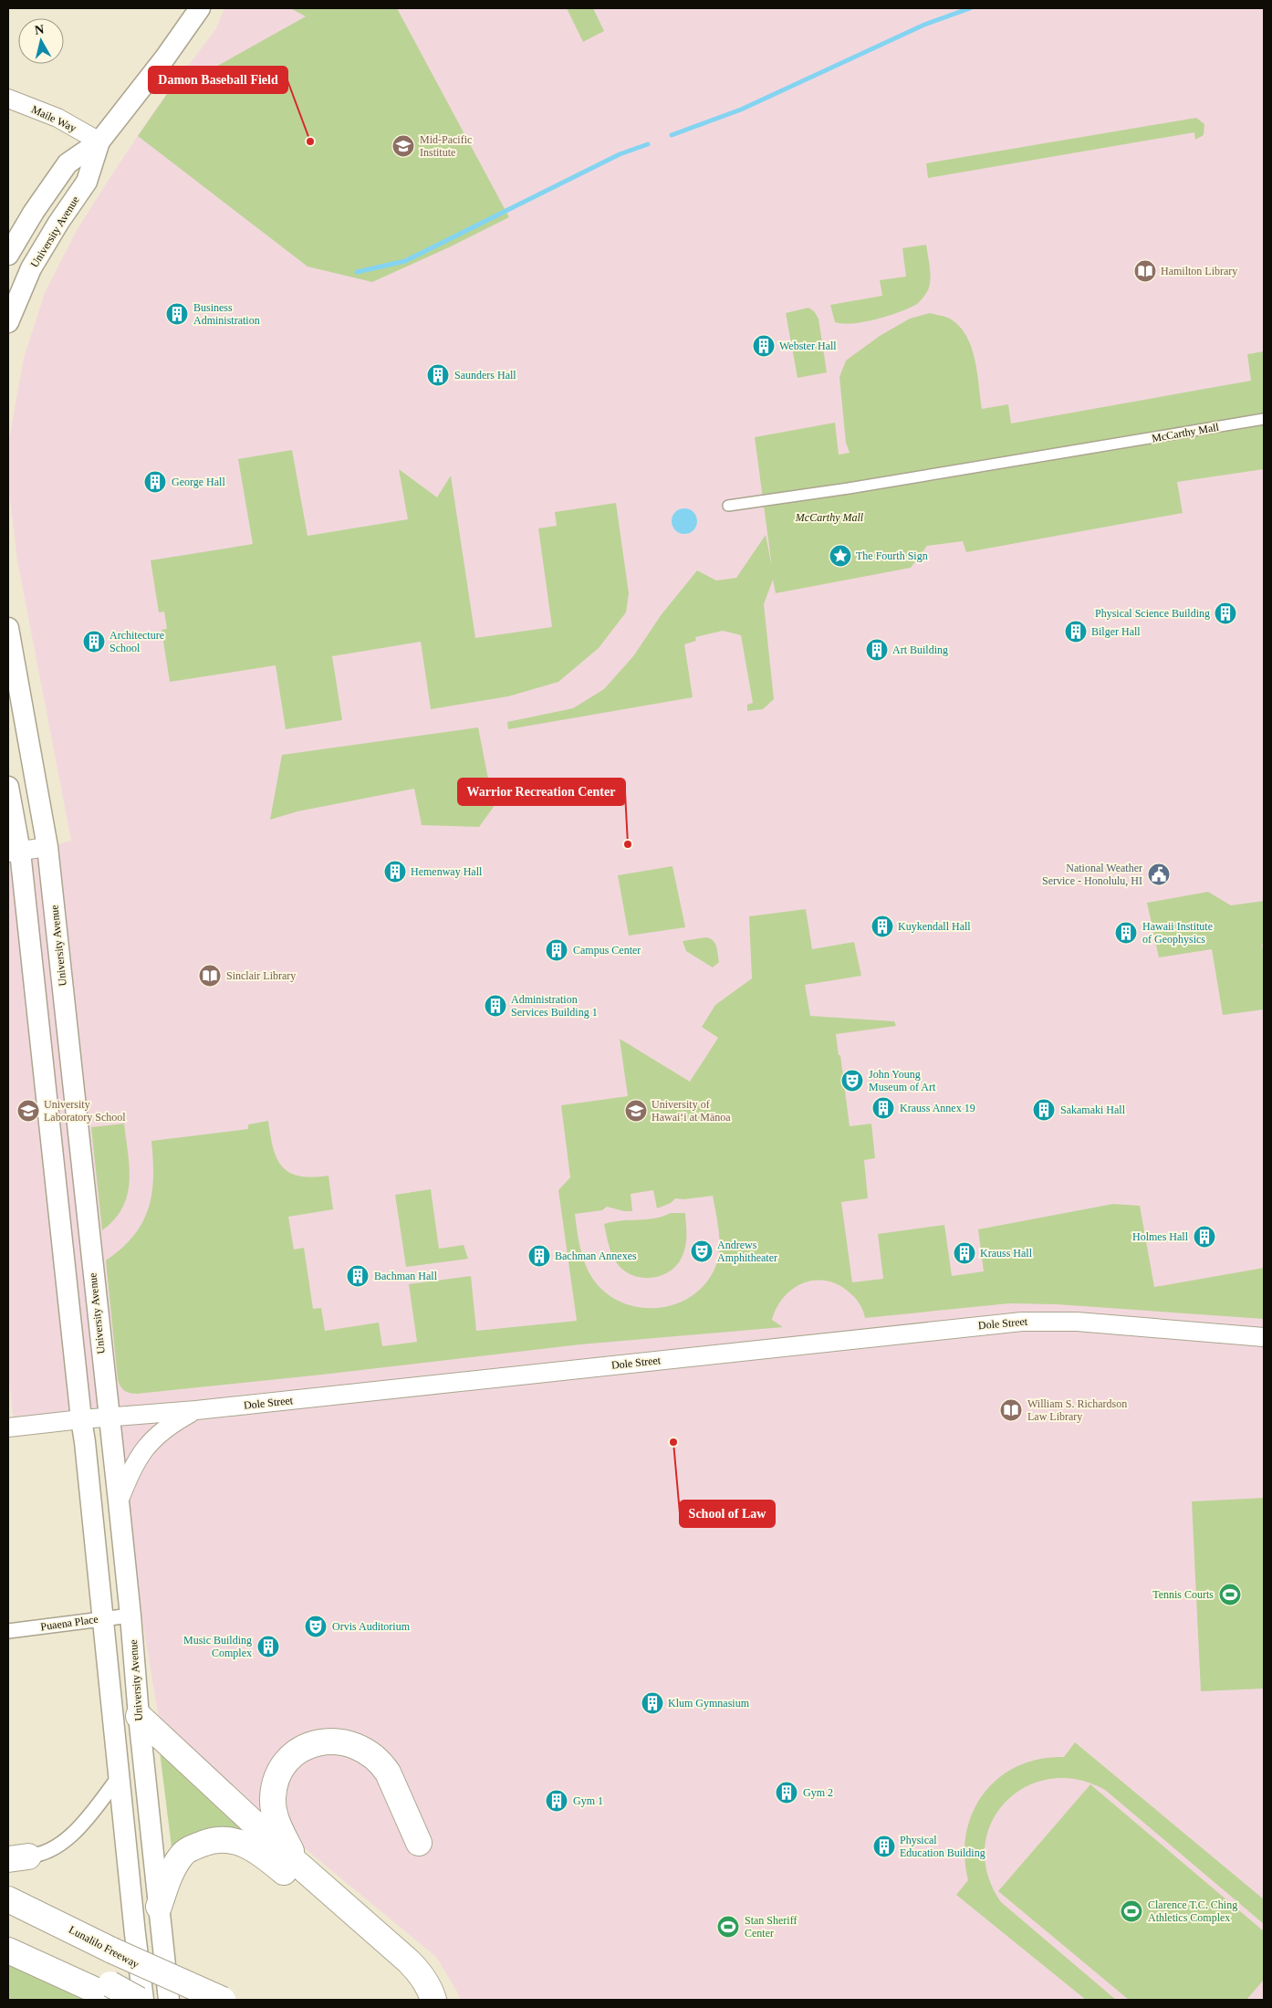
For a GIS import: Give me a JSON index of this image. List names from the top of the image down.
{
  "streets": {
    "highway": ["Lunalilo Freeway"],
    "main road": ["University Avenue"],
    "street": [
      "Maile Way",
      "McCarthy Mall",
      "Dole Street",
      "Puaena Place"
    ]
  },
  "crossings": [
    ["Maile Way", "University Avenue"],
    ["University Avenue", "Dole Street"],
    ["University Avenue", "Puaena Place"]
  ],
  "parks": ["McCarthy Mall"],
  "places": {
    "other": ["Damon Baseball Field", "Warrior Recreation Center", "School of Law"],
    "school or university": ["Mid-Pacific Institute", "University Laboratory School", "University of Hawaiʻi at Mānoa"],
    "library": ["Hamilton Library", "Sinclair Library", "William S. Richardson Law Library"],
    "building": [
      "Business Administration",
      "Webster Hall",
      "Saunders Hall",
      "George Hall",
      "Physical Science Building",
      "Bilger Hall",
      "Architecture School",
      "Art Building",
      "Hemenway Hall",
      "Kuykendall Hall",
      "Hawaii Institute of Geophysics",
      "Campus Center",
      "Administration Services Building 1",
      "Krauss Annex 19",
      "Sakamaki Hall",
      "Holmes Hall",
      "Krauss Hall",
      "Bachman Annexes",
      "Bachman Hall",
      "Music Building Complex",
      "Klum Gymnasium",
      "Gym 2",
      "Gym 1",
      "Physical Education Building"
    ],
    "place": ["The Fourth Sign"],
    "public building": ["National Weather Service - Honolulu, HI"],
    "theatre": ["John Young Museum of Art", "Andrews Amphitheater", "Orvis Auditorium"],
    "sports": ["Tennis Courts", "Clarence T.C. Ching Athletics Complex", "Stan Sheriff Center"]
  },
  "north": "top"
}
